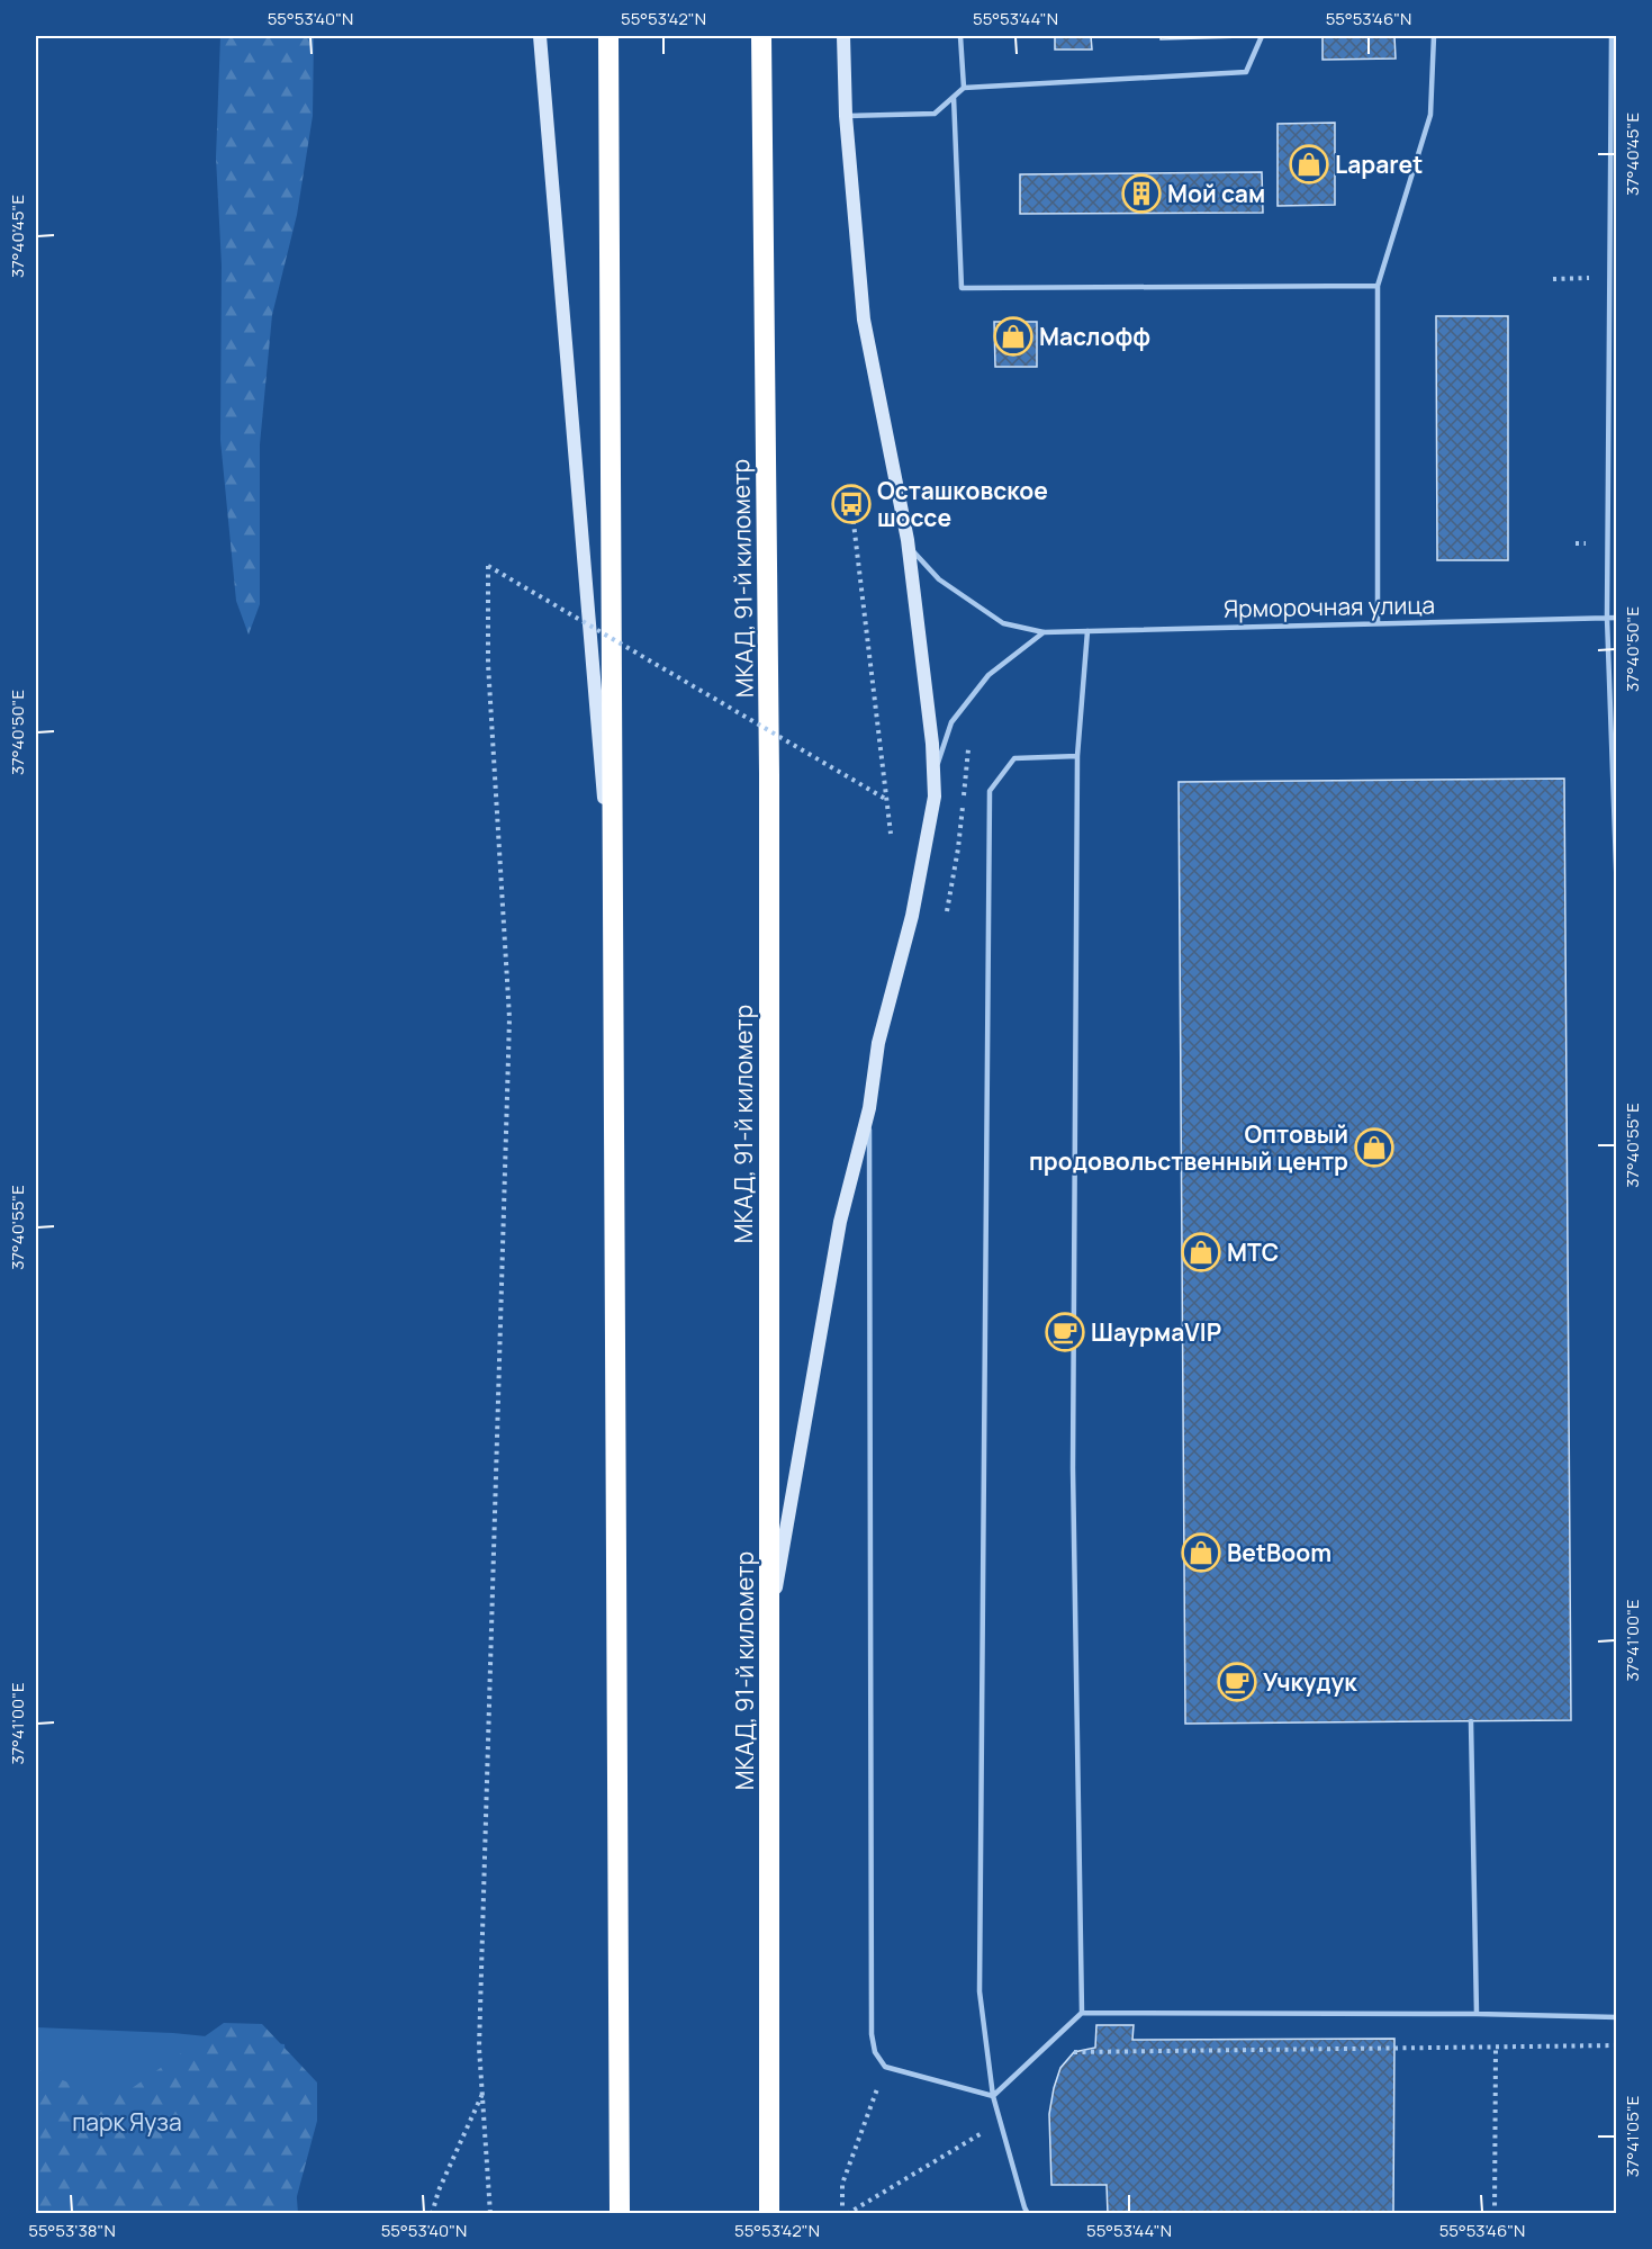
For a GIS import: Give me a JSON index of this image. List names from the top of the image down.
{
  "streets": {
    "highway": ["МКАД, 91-й километр"],
    "lane": ["Ярморочная улица"]
  },
  "parks": ["парк Яуза"],
  "places": {
    "shop": [
      "Laparet",
      "Маслофф",
      "Оптовый продовольственный центр",
      "МТС",
      "BetBoom"
    ],
    "building": ["Мой сам"],
    "bus stop": ["Осташковское шоссе"],
    "cafe": ["ШаурмаVIP", "Учкудук"]
  },
  "coordinates": [
    "55°53'40\"N",
    "55°53'42\"N",
    "55°53'44\"N",
    "55°53'46\"N",
    "37°40'45\"E",
    "37°40'50\"E",
    "37°40'55\"E",
    "37°41'00\"E",
    "37°41'05\"E",
    "55°53'38\"N"
  ]
}
